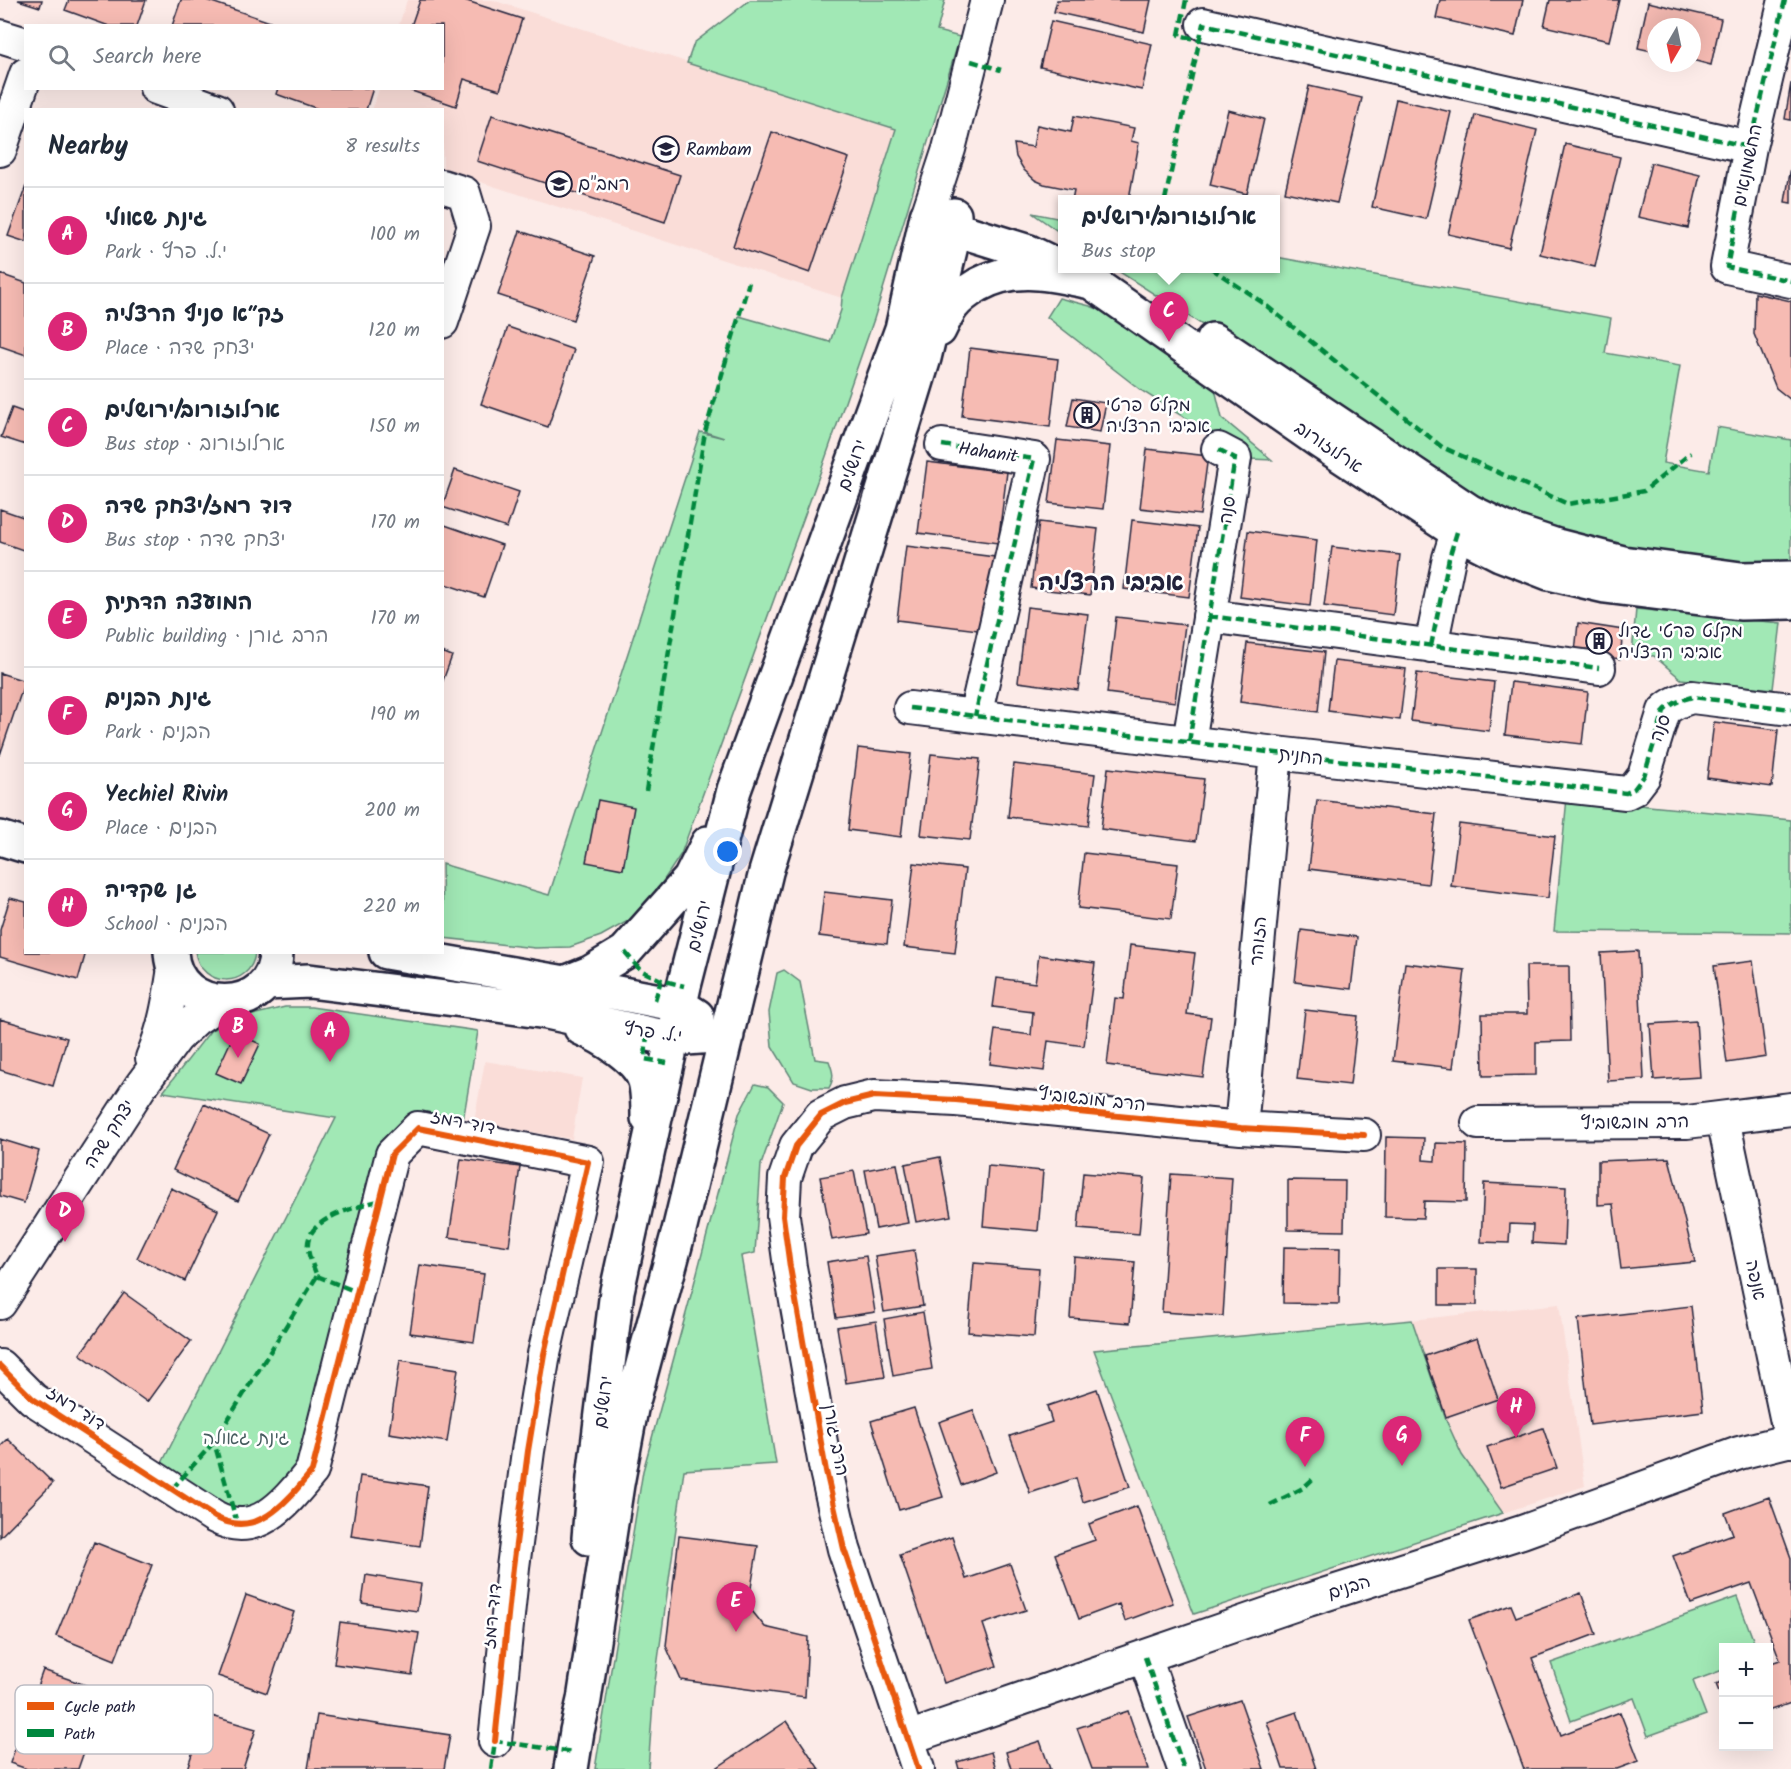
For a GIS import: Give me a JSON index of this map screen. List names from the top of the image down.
{
  "streets": {
    "main road": ["ארלוזורוב", "ירושלים", "י.ל. פרץ"],
    "street": [
      "החשמונאים",
      "Hahanit",
      "סנה",
      "החנית",
      "הזוהר",
      "הרב מובשוביץ",
      "דוד רמז",
      "יצחק שדה",
      "אנפה",
      "הרב גורן",
      "הבנים"
    ]
  },
  "crossings": [
    ["ארלוזורוב", "ירושלים"],
    ["Hahanit", "החנית"],
    ["ירושלים", "י.ל. פרץ"],
    ["סנה", "החנית"],
    ["החנית", "הזוהר"],
    ["הזוהר", "הרב מובשוביץ"],
    ["הרב מובשוביץ", "אנפה"],
    ["הרב מובשוביץ", "הרב גורן"],
    ["אנפה", "הבנים"],
    ["הרב גורן", "הבנים"]
  ],
  "districts": ["אביבי הרצליה"],
  "parks": ["גינת גאולה"],
  "places": {
    "school or university": ["Rambam", "רמב\"ם"],
    "building": ["מקלט פרטי אביבי הרצליה", "מקלט פרטי גדול אביבי הרצליה"]
  },
  "legend": ["Cycle path", "Path"],
  "north": "bottom",
  "page": {
    "search": "Search here",
    "heading": ["Nearby", "8 results"],
    "list": [
      {
        "mark": "A",
        "name": "גינת שאולי",
        "note": "Park · י.ל. פרץ",
        "value": "100 m"
      },
      {
        "mark": "B",
        "name": "זק״א סניף הרצליה",
        "note": "Place · יצחק שדה",
        "value": "120 m"
      },
      {
        "mark": "C",
        "name": "ארלוזורוב/ירושלים",
        "note": "Bus stop · ארלוזורוב",
        "value": "150 m"
      },
      {
        "mark": "D",
        "name": "דוד רמז/יצחק שדה",
        "note": "Bus stop · יצחק שדה",
        "value": "170 m"
      },
      {
        "mark": "E",
        "name": "המועצה הדתית",
        "note": "Public building · הרב גורן",
        "value": "170 m"
      },
      {
        "mark": "F",
        "name": "גינת הבנים",
        "note": "Park · הבנים",
        "value": "190 m"
      },
      {
        "mark": "G",
        "name": "Yechiel Rivin",
        "note": "Place · הבנים",
        "value": "200 m"
      },
      {
        "mark": "H",
        "name": "גן שקדיה",
        "note": "School · הבנים",
        "value": "220 m"
      }
    ],
    "popup": ["ארלוזורוב/ירושלים", "Bus stop"],
    "pins": [
      "C",
      "B",
      "A",
      "D",
      "H",
      "G",
      "F",
      "E"
    ],
    "map_buttons": ["+", "−"]
  }
}
